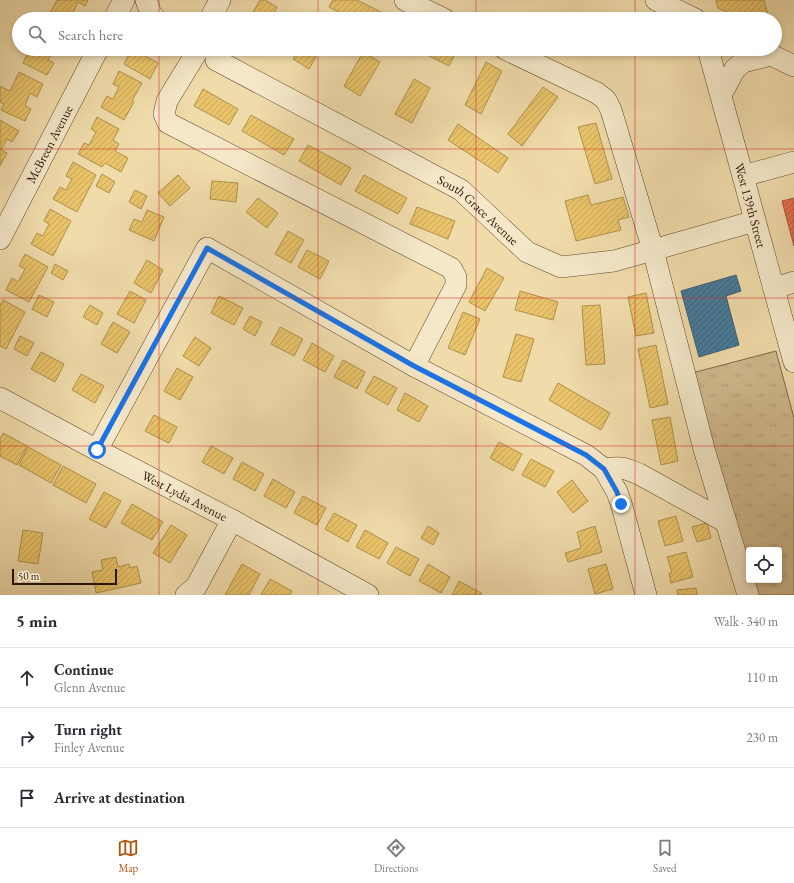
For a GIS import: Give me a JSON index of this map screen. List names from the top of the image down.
{
  "streets": {
    "street": [
      "McBreen Avenue",
      "West 139th Street",
      "South Grace Avenue",
      "West Lydia Avenue"
    ]
  },
  "crossings": [
    ["West 139th Street", "South Grace Avenue"]
  ],
  "scale_bar": "50 m",
  "page": {
    "search": "Search here",
    "scale": "50 m",
    "heading": ["5 min", "Walk · 340 m"],
    "list": [
      ["Continue", "Glenn Avenue", "110 m"],
      ["Turn right", "Finley Avenue", "230 m"],
      "Arrive at destination"
    ],
    "nav": ["Map", "Directions", "Saved"]
  }
}
